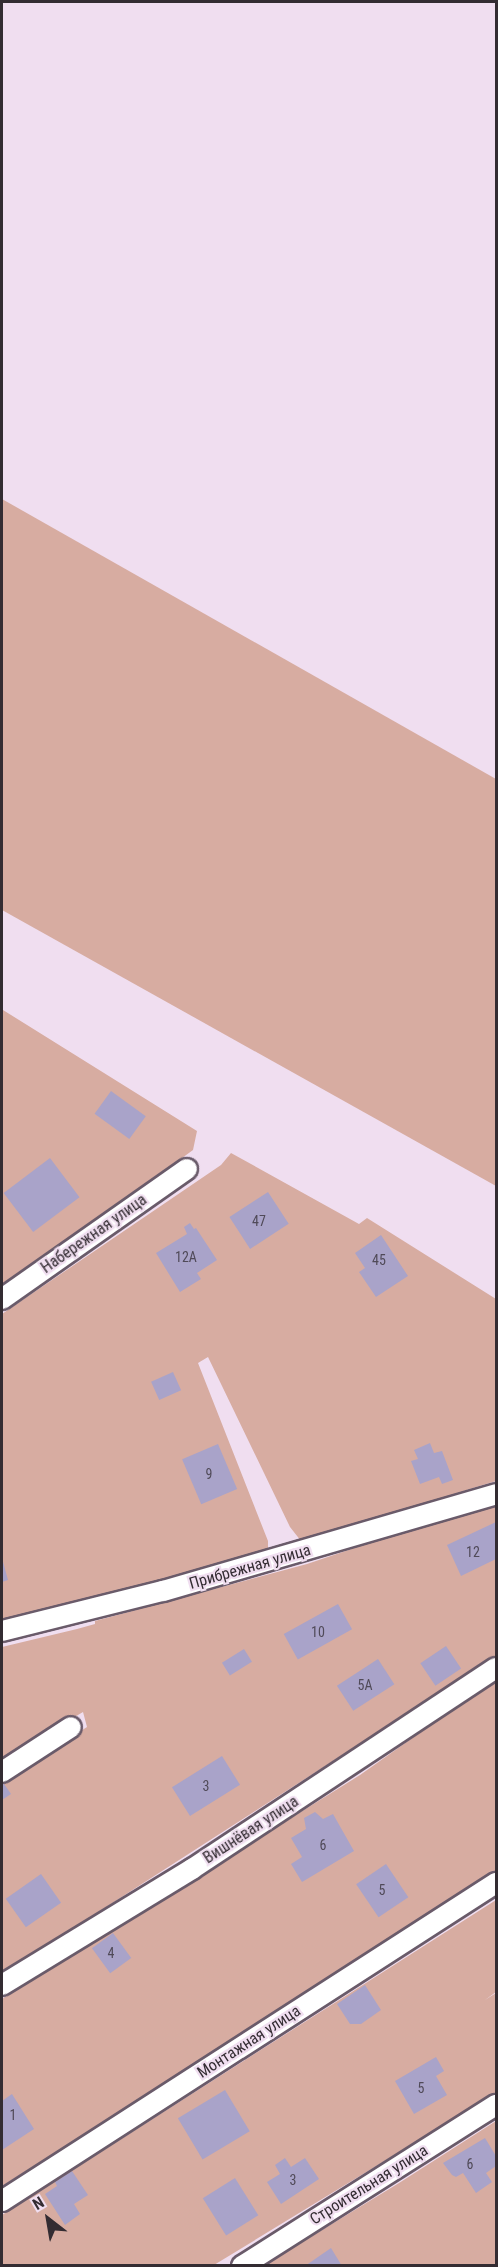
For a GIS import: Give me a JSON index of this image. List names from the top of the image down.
{
  "streets": {
    "lane": [
      "Набережная улица",
      "Прибрежная улица",
      "Вишнёвая улица",
      "Монтажная улица",
      "Строительная улица"
    ]
  },
  "house_numbers": [
    "47",
    "12А",
    "45",
    "9",
    "12",
    "10",
    "5А",
    "3",
    "6",
    "5",
    "4",
    "5",
    "1",
    "6",
    "3"
  ],
  "north": "top left"
}
